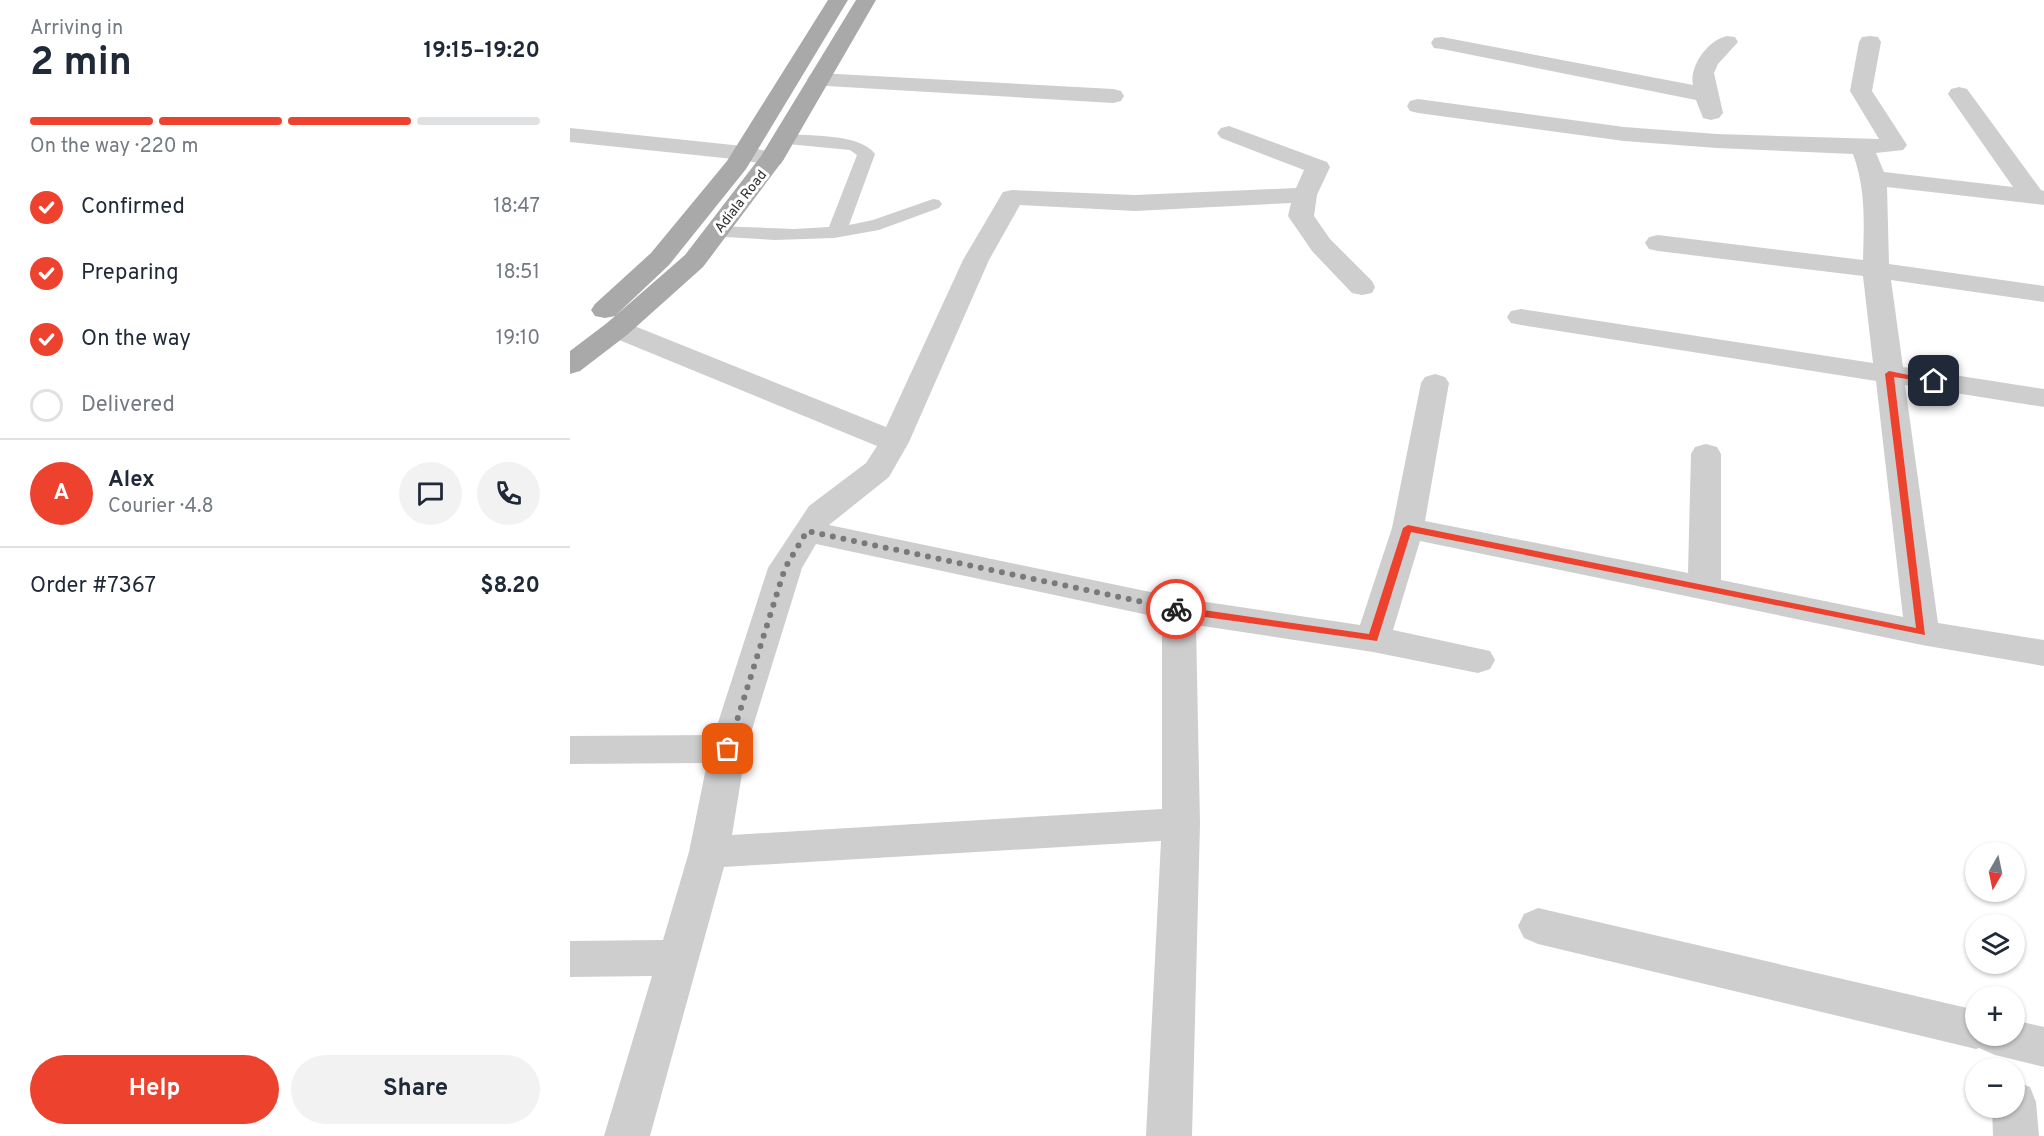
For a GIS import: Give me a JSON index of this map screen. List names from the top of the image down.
{
  "streets": {
    "main road": ["Adiala Road"]
  },
  "north": "bottom",
  "page": {
    "heading": ["2 min", "Arriving in", "19:15–19:20"],
    "panel": [
      "Alex",
      "Courier · 4.8",
      "Order #7367",
      "$8.20"
    ],
    "bar": "On the way · 220 m",
    "list": [
      ["Confirmed", "18:47"],
      ["Preparing", "18:51"],
      ["On the way", "19:10"],
      "Delivered"
    ],
    "round": "A",
    "map_buttons": ["+", "−"],
    "buttons": ["Help", "Share"]
  }
}
